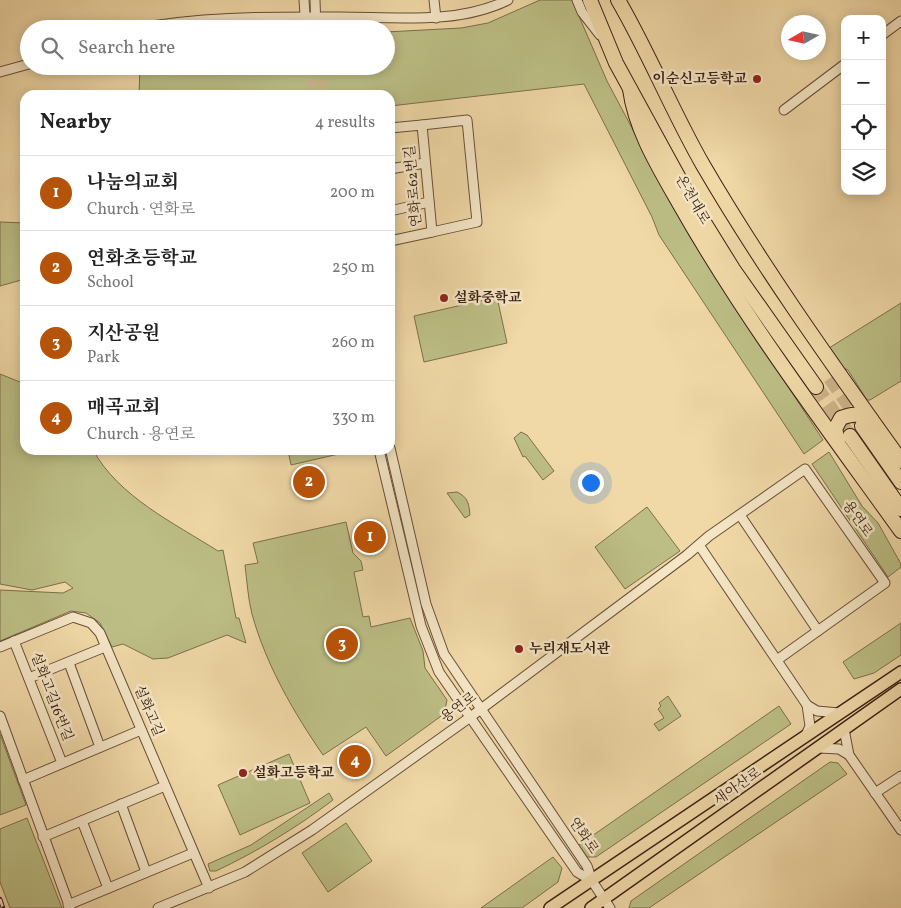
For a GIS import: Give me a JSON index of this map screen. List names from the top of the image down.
{
  "streets": {
    "highway": ["온천대로"],
    "main road": ["새아산로"],
    "street": [
      "연화로62번길",
      "용연로",
      "설화고길16번길",
      "설화고길",
      "연화로"
    ]
  },
  "crossings": [
    ["용연로", "설화고길"],
    ["용연로", "연화로"],
    ["설화고길16번길", "설화고길"],
    ["새아산로", "연화로"]
  ],
  "places": [
    "이순신고등학교",
    "설화중학교",
    "누리재도서관",
    "설화고등학교"
  ],
  "north": "left",
  "page": {
    "map_buttons": ["+", "−"],
    "search": "Search here",
    "heading": ["Nearby", "4 results"],
    "list": [
      {
        "mark": "1",
        "name": "나눔의교회",
        "note": "Church · 연화로",
        "value": "200 m"
      },
      {
        "mark": "2",
        "name": "연화초등학교",
        "note": "School",
        "value": "250 m"
      },
      {
        "mark": "3",
        "name": "지산공원",
        "note": "Park",
        "value": "260 m"
      },
      {
        "mark": "4",
        "name": "매곡교회",
        "note": "Church · 용연로",
        "value": "330 m"
      }
    ],
    "pins": [
      "2",
      "1",
      "3",
      "4"
    ]
  }
}
